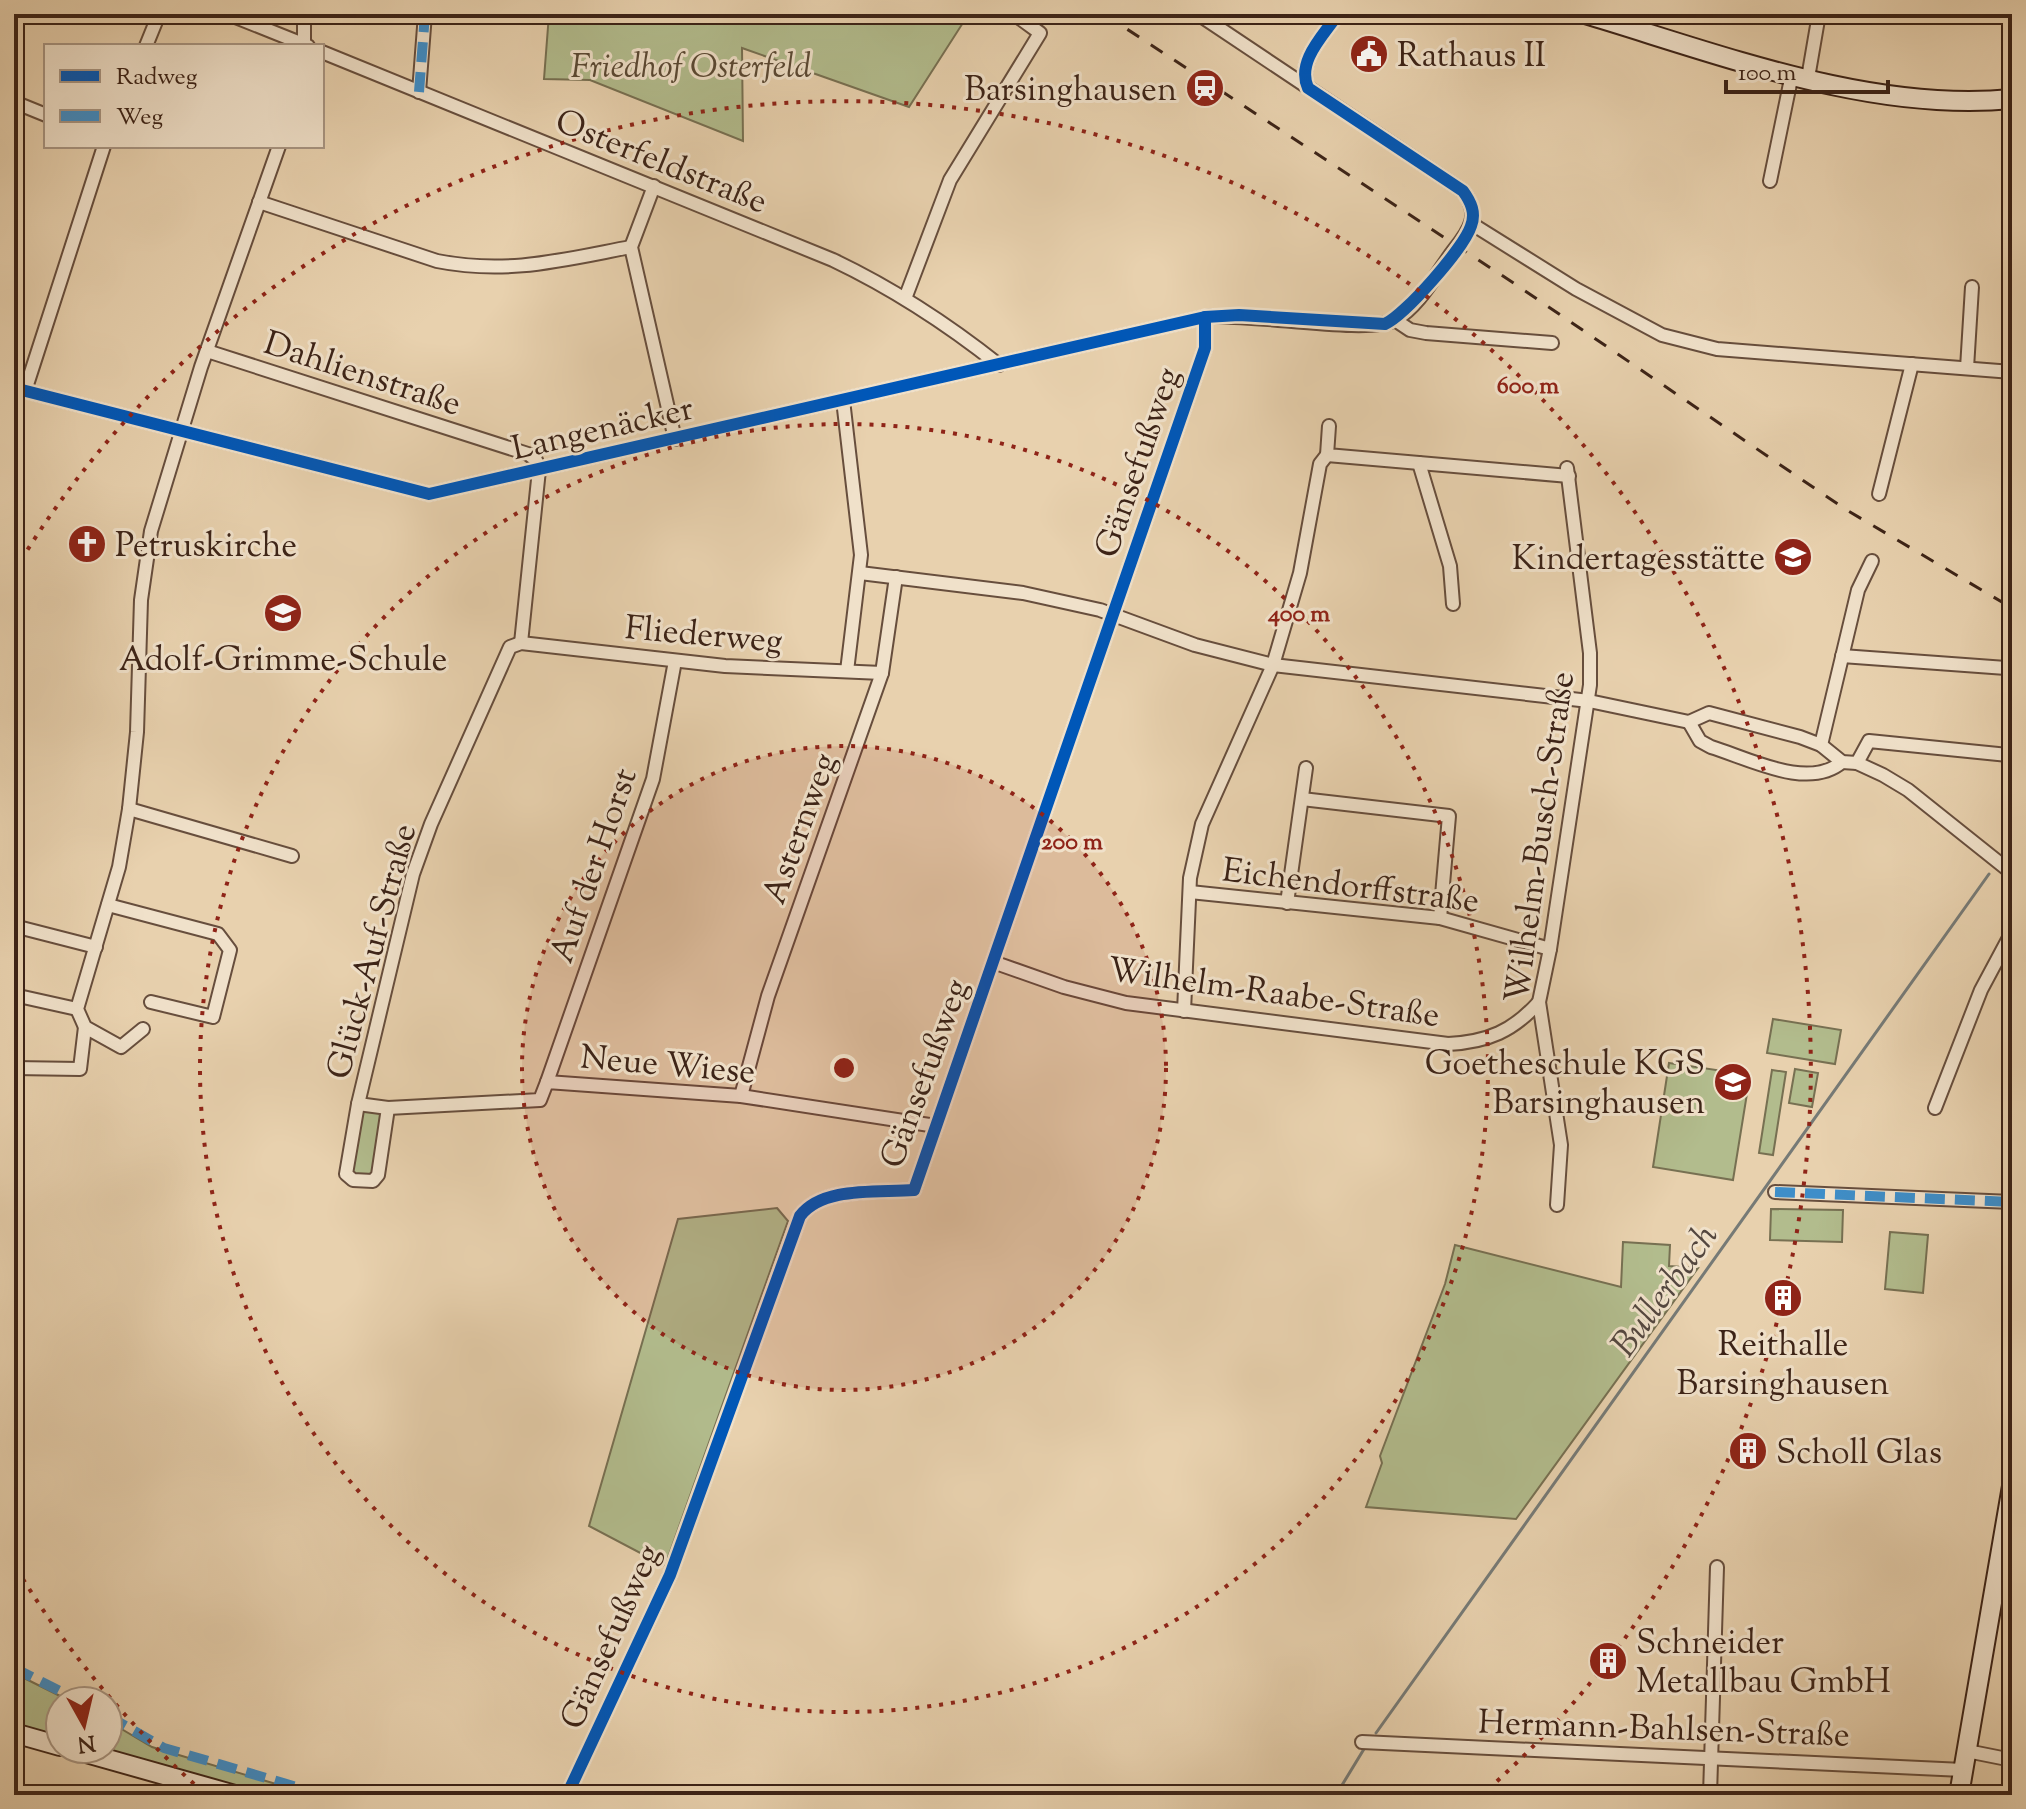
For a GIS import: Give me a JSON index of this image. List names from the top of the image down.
{
  "streets": {
    "street": [
      "Osterfeldstraße",
      "Dahlienstraße",
      "Langenäcker",
      "Gänsefußweg",
      "Fliederweg",
      "Asternweg",
      "Wilhelm-Busch-Straße",
      "Auf der Horst",
      "Eichendorffstraße",
      "Glück-Auf-Straße",
      "Wilhelm-Raabe-Straße",
      "Neue Wiese",
      "Hermann-Bahlsen-Straße"
    ]
  },
  "crossings": [
    ["Osterfeldstraße", "Langenäcker"],
    ["Dahlienstraße", "Langenäcker"],
    ["Langenäcker", "Gänsefußweg"],
    ["Gänsefußweg", "Wilhelm-Raabe-Straße"],
    ["Gänsefußweg", "Neue Wiese"],
    ["Fliederweg", "Asternweg"],
    ["Fliederweg", "Auf der Horst"],
    ["Fliederweg", "Glück-Auf-Straße"],
    ["Asternweg", "Neue Wiese"],
    ["Wilhelm-Busch-Straße", "Eichendorffstraße"],
    ["Wilhelm-Busch-Straße", "Wilhelm-Raabe-Straße"],
    ["Auf der Horst", "Neue Wiese"],
    ["Glück-Auf-Straße", "Neue Wiese"]
  ],
  "water": ["Bullerbach"],
  "parks": ["Friedhof Osterfeld"],
  "places": {
    "public building": ["Rathaus II"],
    "station": ["Barsinghausen"],
    "church": ["Petruskirche"],
    "school or university": ["Kindertagesstätte", "Adolf-Grimme-Schule", "Goetheschule KGS Barsinghausen"],
    "building": ["Reithalle Barsinghausen", "Scholl Glas", "Schneider Metallbau GmbH"]
  },
  "legend": ["Radweg", "Weg"],
  "scale_bar": "100 m",
  "north": "bottom",
  "rings": ["600 m", "400 m", "200 m"]
}
